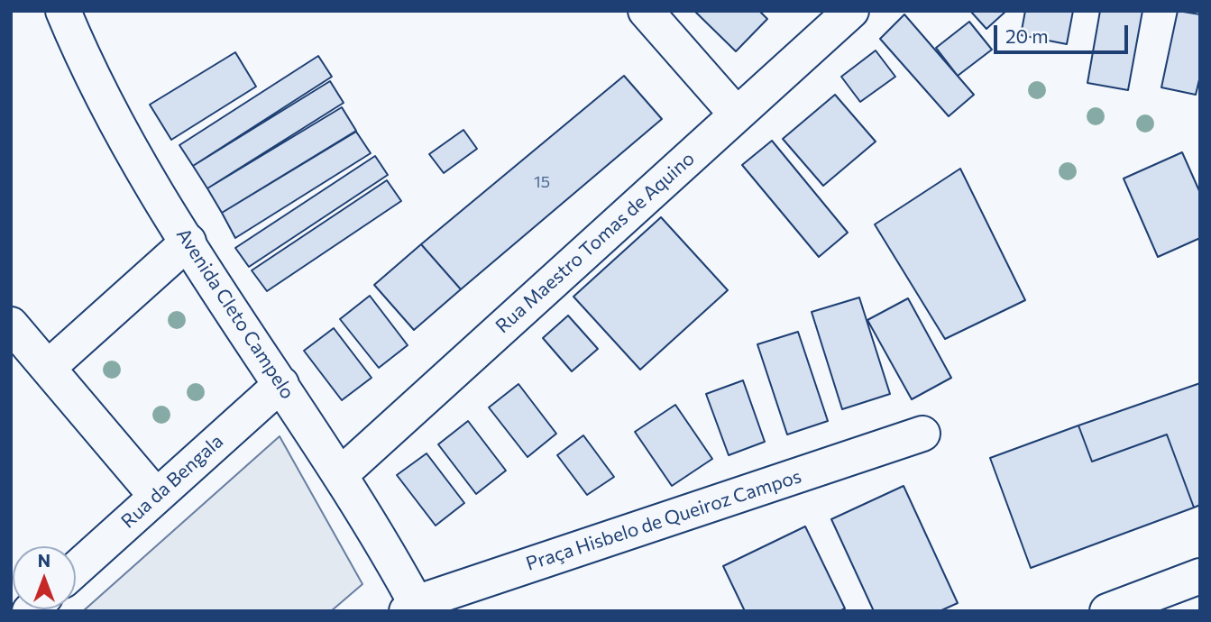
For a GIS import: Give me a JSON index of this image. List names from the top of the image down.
{
  "streets": {
    "street": [
      "Rua Maestro Tomas de Aquino",
      "Avenida Cleto Campelo",
      "Rua da Bengala",
      "Praça Hisbelo de Queiroz Campos"
    ]
  },
  "crossings": [
    ["Rua Maestro Tomas de Aquino", "Avenida Cleto Campelo"],
    ["Avenida Cleto Campelo", "Rua da Bengala"],
    ["Avenida Cleto Campelo", "Praça Hisbelo de Queiroz Campos"]
  ],
  "house_numbers": ["15"],
  "scale_bar": "20 m",
  "north": "top"
}
